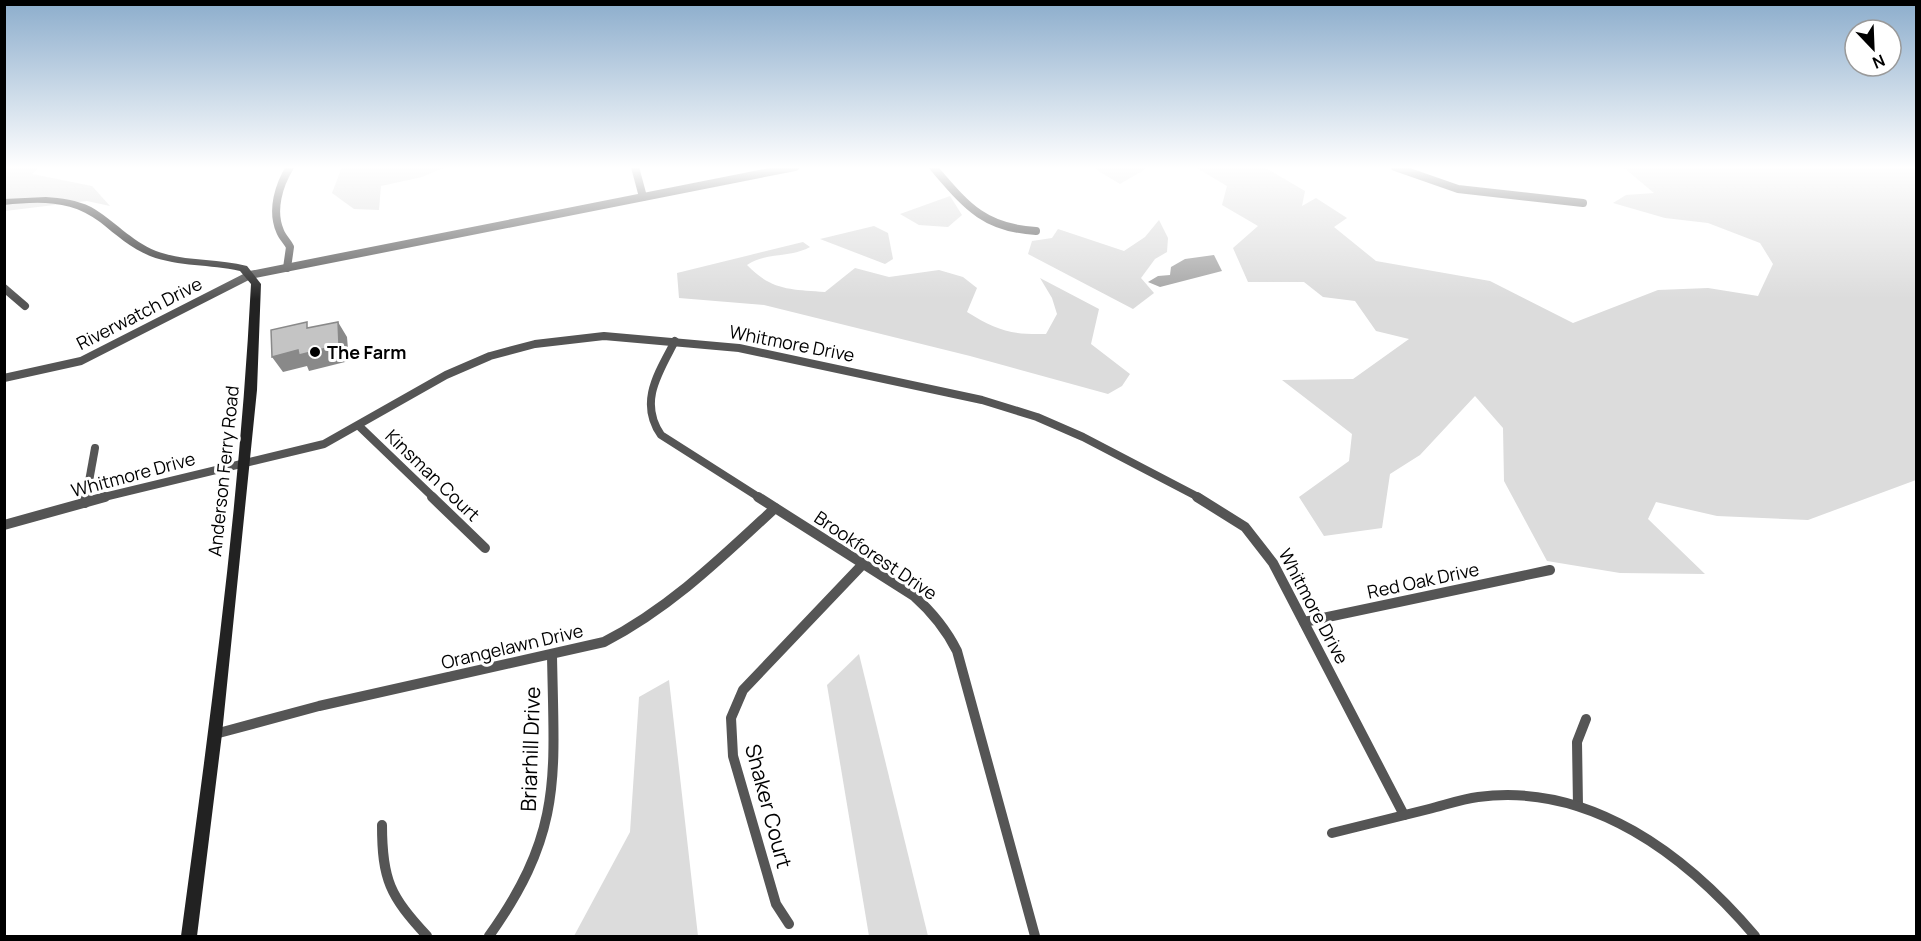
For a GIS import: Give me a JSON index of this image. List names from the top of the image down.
{
  "streets": {
    "street": [
      "Riverwatch Drive",
      "Whitmore Drive",
      "Anderson Ferry Road",
      "Kinsman Court",
      "Brookforest Drive",
      "Red Oak Drive",
      "Orangelawn Drive",
      "Briarhill Drive",
      "Shaker Court"
    ]
  },
  "crossings": [
    ["Riverwatch Drive", "Anderson Ferry Road"],
    ["Whitmore Drive", "Anderson Ferry Road"],
    ["Whitmore Drive", "Kinsman Court"],
    ["Whitmore Drive", "Brookforest Drive"],
    ["Whitmore Drive", "Red Oak Drive"],
    ["Anderson Ferry Road", "Orangelawn Drive"],
    ["Brookforest Drive", "Orangelawn Drive"],
    ["Brookforest Drive", "Shaker Court"],
    ["Orangelawn Drive", "Briarhill Drive"]
  ],
  "places": ["The Farm"],
  "north": "bottom right"
}
